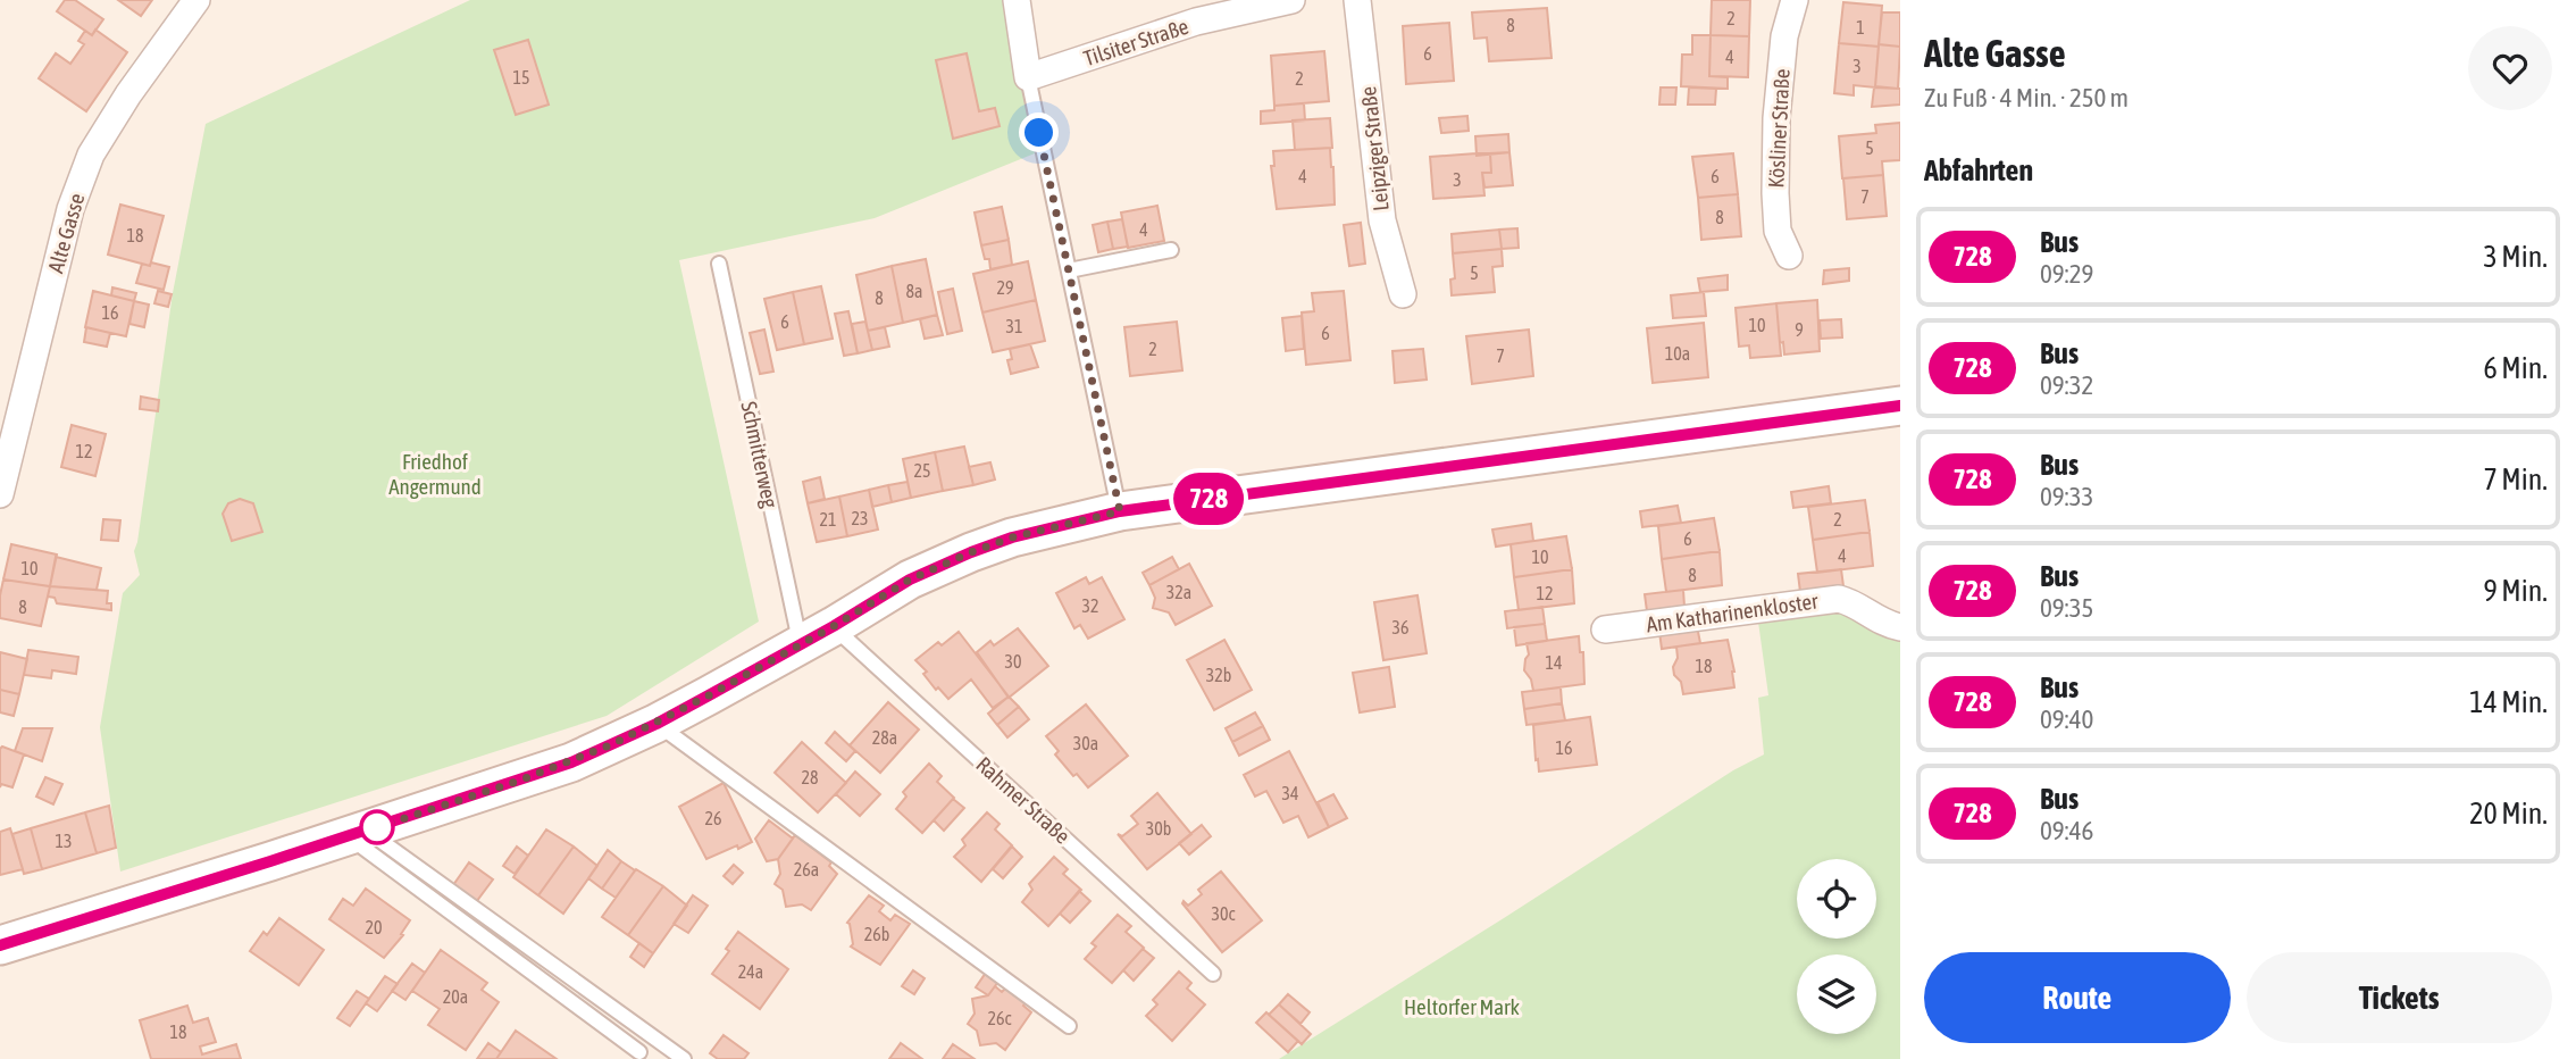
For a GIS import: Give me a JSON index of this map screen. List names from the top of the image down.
{
  "streets": {
    "street": [
      "Tilsiter Straße",
      "Kösliner Straße",
      "Leipziger Straße",
      "Alte Gasse",
      "Am Katharinenkloster"
    ],
    "lane": ["Schmitterweg", "Rahmer Straße"]
  },
  "parks": ["Friedhof Angermund", "Heltorfer Mark"],
  "lines": ["bus line 728"],
  "house_numbers": [
    "2",
    "8",
    "1",
    "6",
    "4",
    "3",
    "15",
    "2",
    "5",
    "4",
    "6",
    "3",
    "7",
    "8",
    "4",
    "18",
    "5",
    "29",
    "8a",
    "8",
    "16",
    "6",
    "10",
    "31",
    "9",
    "6",
    "2",
    "10a",
    "7",
    "12",
    "25",
    "23",
    "21",
    "2",
    "6",
    "4",
    "10",
    "10",
    "8",
    "32a",
    "12",
    "32",
    "8",
    "36",
    "30",
    "14",
    "18",
    "32b",
    "28a",
    "30a",
    "16",
    "28",
    "34",
    "26",
    "30b",
    "13",
    "26a",
    "30c",
    "20",
    "26b",
    "24a",
    "20a",
    "26c",
    "18"
  ],
  "page": {
    "on_map": "728",
    "heading": [
      ["Alte Gasse", "Zu Fuß · 4 Min. · 250 m"],
      "Abfahrten"
    ],
    "list": [
      {
        "mark": "728",
        "name": "Bus",
        "note": "09:29",
        "value": "3 Min."
      },
      {
        "mark": "728",
        "name": "Bus",
        "note": "09:32",
        "value": "6 Min."
      },
      {
        "mark": "728",
        "name": "Bus",
        "note": "09:33",
        "value": "7 Min."
      },
      {
        "mark": "728",
        "name": "Bus",
        "note": "09:35",
        "value": "9 Min."
      },
      {
        "mark": "728",
        "name": "Bus",
        "note": "09:40",
        "value": "14 Min."
      },
      {
        "mark": "728",
        "name": "Bus",
        "note": "09:46",
        "value": "20 Min."
      }
    ],
    "buttons": ["Route", "Tickets"]
  }
}
